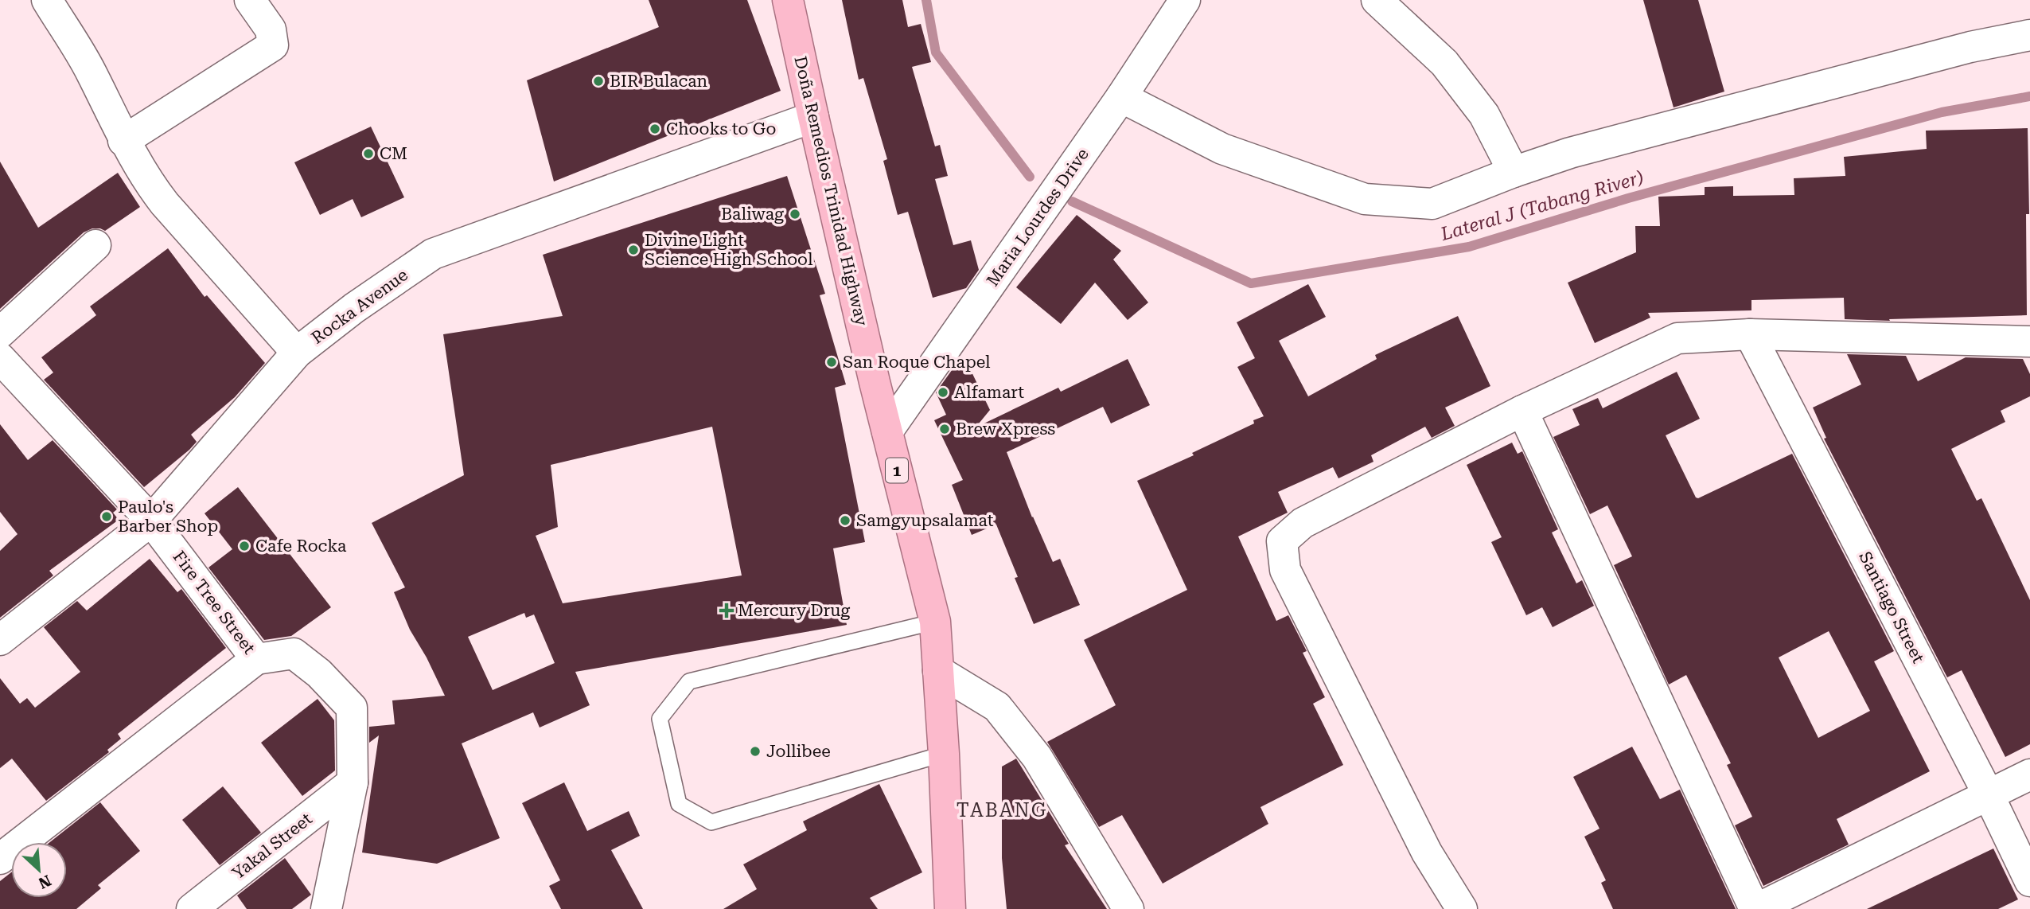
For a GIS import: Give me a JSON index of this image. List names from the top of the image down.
{
  "streets": {
    "highway": ["Doña Remedios Trinidad Highway", "1"],
    "street": [
      "Maria Lourdes Drive",
      "Rocka Avenue",
      "Fire Tree Street",
      "Santiago Street",
      "Yakal Street"
    ]
  },
  "crossings": [
    ["Doña Remedios Trinidad Highway", "Maria Lourdes Drive"],
    ["Doña Remedios Trinidad Highway", "Rocka Avenue"],
    ["Rocka Avenue", "Fire Tree Street"],
    ["Fire Tree Street", "Yakal Street"]
  ],
  "districts": ["TABANG"],
  "water": ["Lateral J (Tabang River)"],
  "places": {
    "other": [
      "BIR Bulacan",
      "Chooks to Go",
      "CM",
      "Baliwag",
      "Divine Light Science High School",
      "San Roque Chapel",
      "Alfamart",
      "Brew Xpress",
      "Paulo's Barber Shop",
      "Samgyupsalamat",
      "Cafe Rocka",
      "Jollibee"
    ],
    "health": ["Mercury Drug"]
  },
  "north": "bottom right"
}
